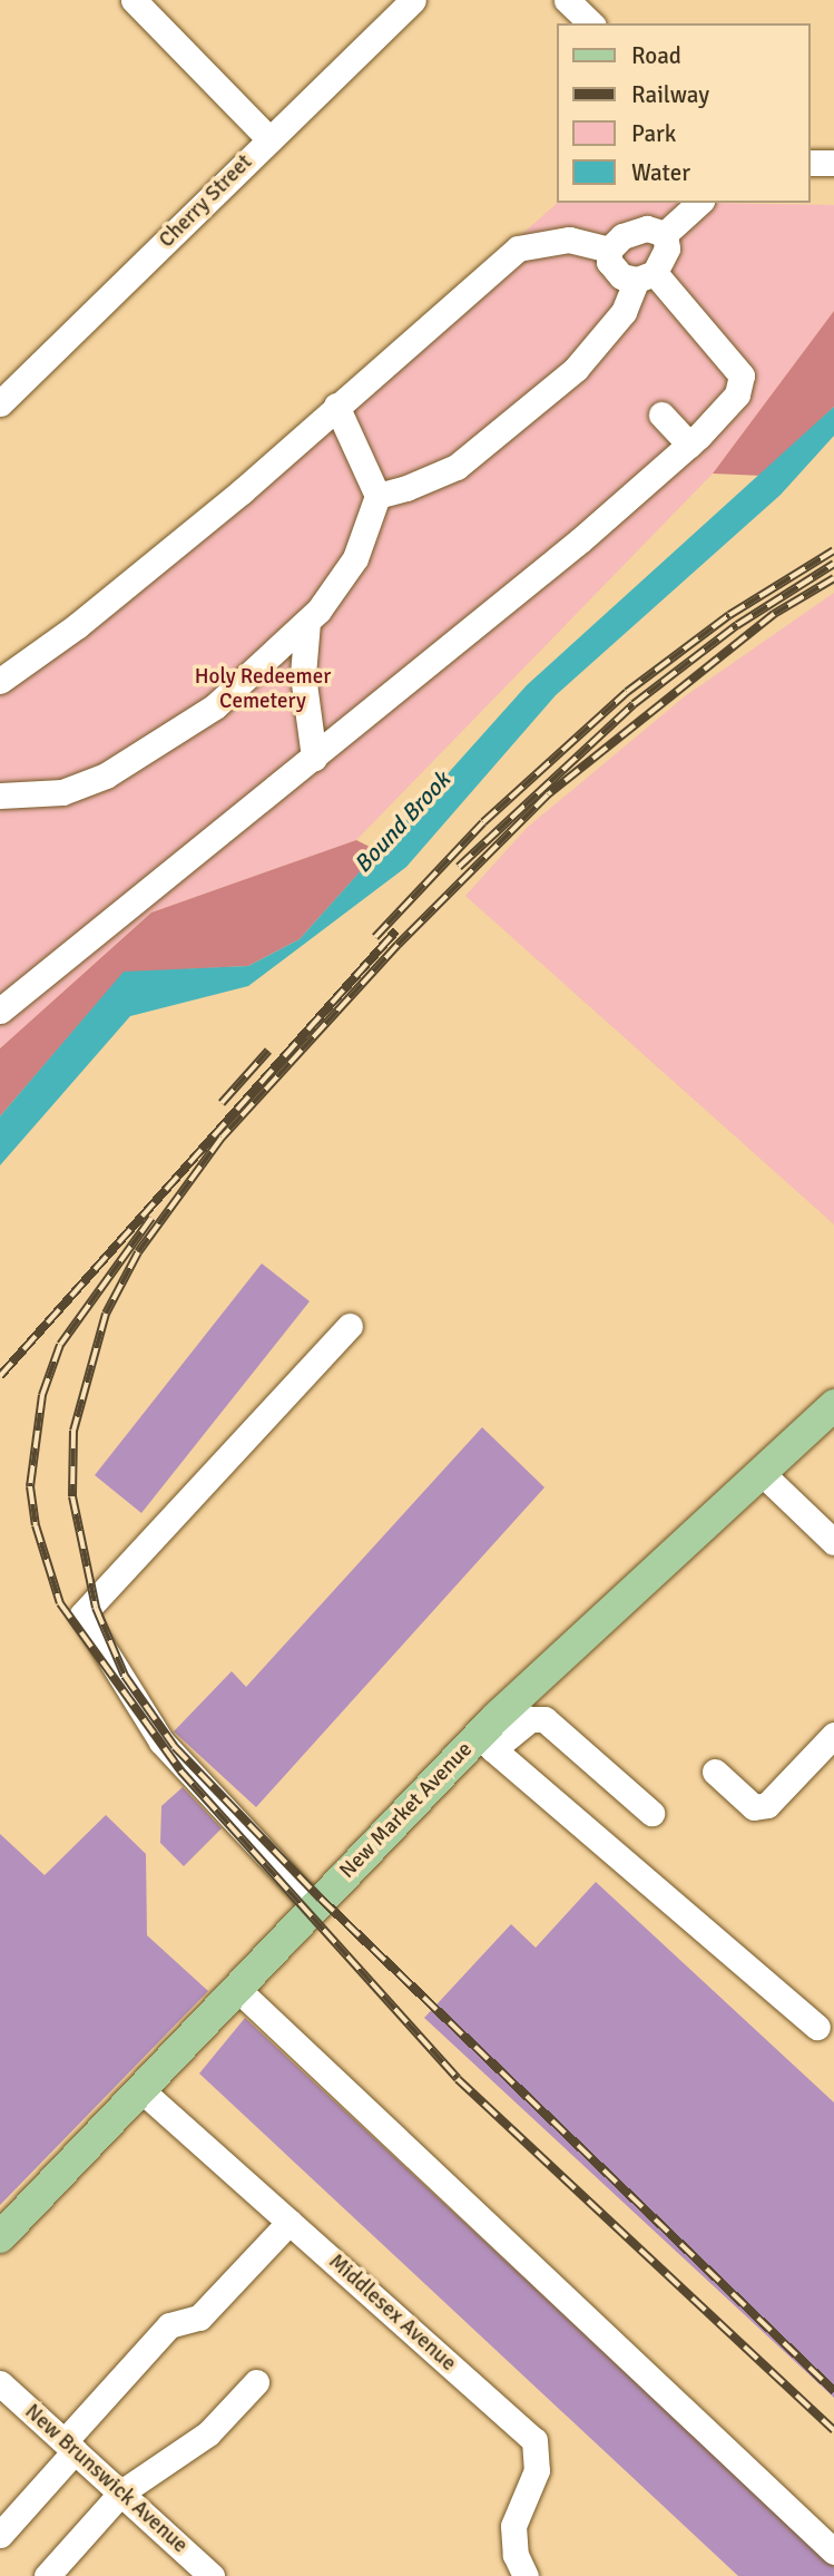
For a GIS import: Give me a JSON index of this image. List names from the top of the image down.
{
  "streets": {
    "main road": ["New Market Avenue"],
    "street": ["Cherry Street", "Middlesex Avenue", "New Brunswick Avenue"]
  },
  "crossings": [
    ["New Market Avenue", "Middlesex Avenue"]
  ],
  "water": ["Bound Brook"],
  "parks": ["Holy Redeemer Cemetery"],
  "legend": [
    "Road",
    "Railway",
    "Park",
    "Water"
  ]
}
